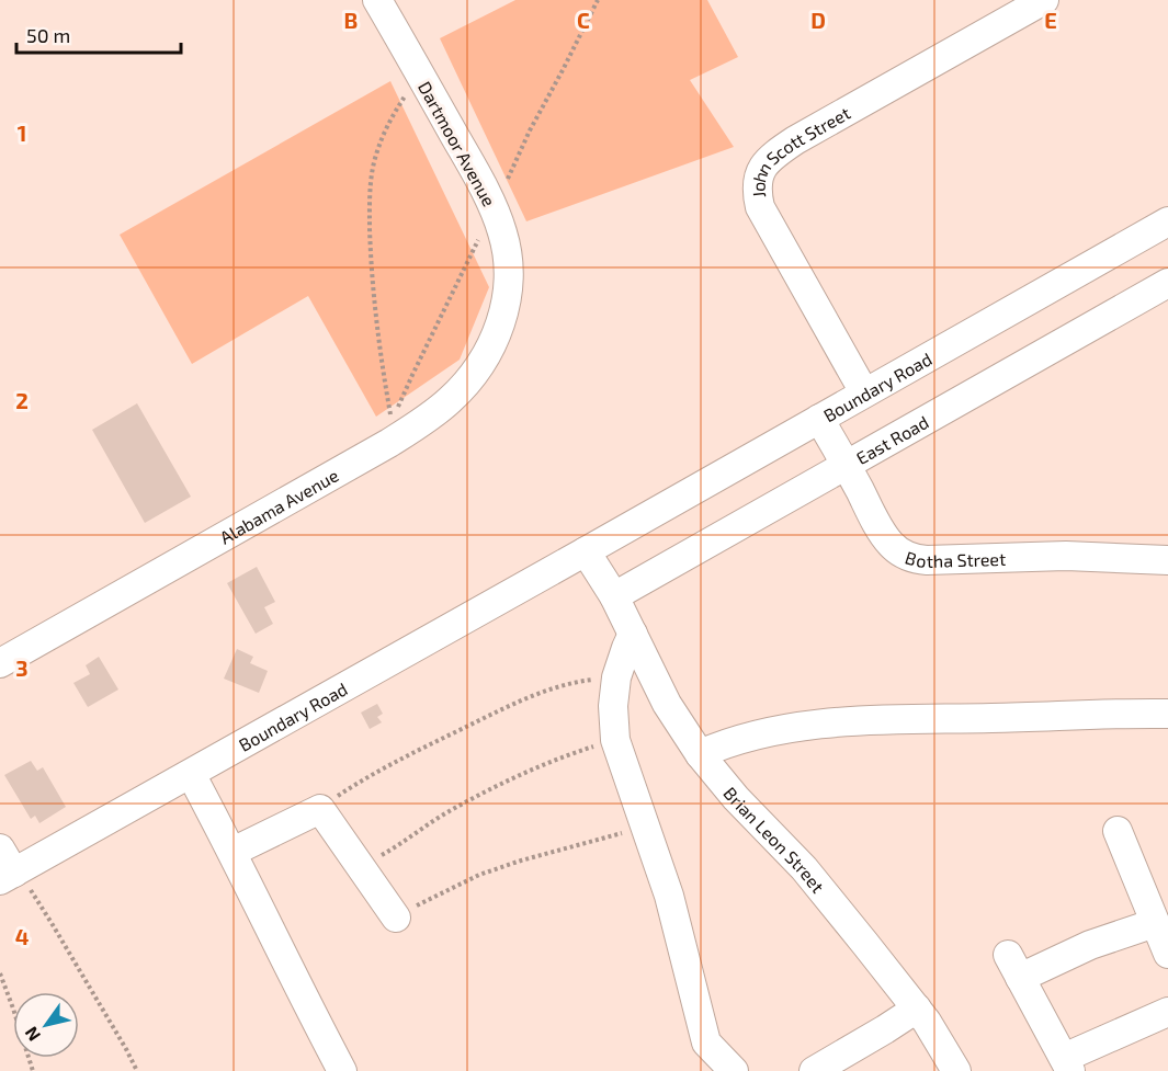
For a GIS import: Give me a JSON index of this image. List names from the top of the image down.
{
  "streets": {
    "street": [
      "Dartmoor Avenue",
      "John Scott Street",
      "Boundary Road",
      "East Road",
      "Alabama Avenue",
      "Botha Street",
      "Brian Leon Street"
    ]
  },
  "crossings": [
    ["Dartmoor Avenue", "Alabama Avenue"],
    ["John Scott Street", "Boundary Road"],
    ["Boundary Road", "Botha Street"],
    ["East Road", "Botha Street"],
    ["East Road", "Brian Leon Street"]
  ],
  "scale_bar": "50 m",
  "north": "bottom left",
  "grid": {
    "columns": [
      "B",
      "C",
      "D",
      "E"
    ],
    "rows": [
      "1",
      "2",
      "3",
      "4"
    ]
  }
}
